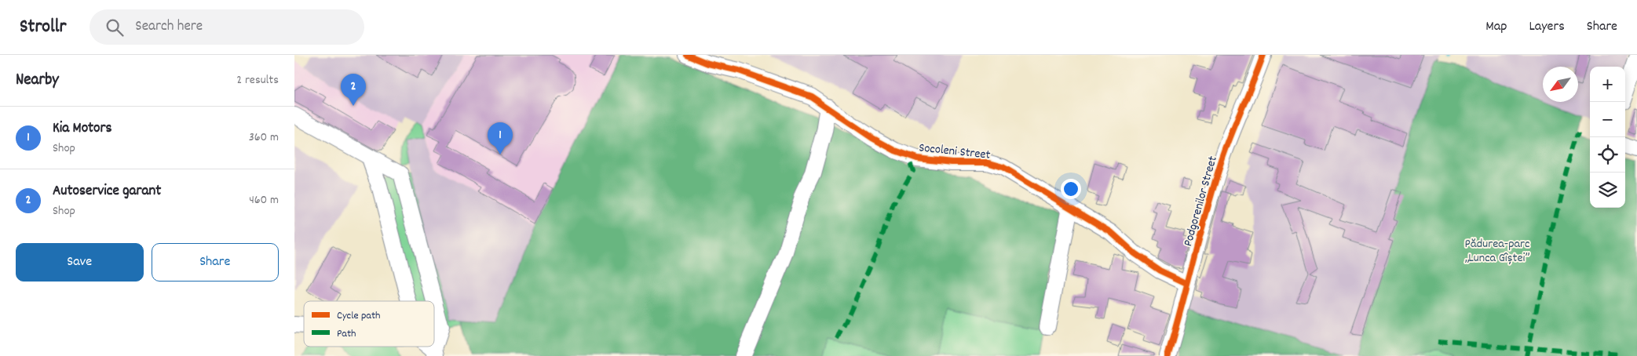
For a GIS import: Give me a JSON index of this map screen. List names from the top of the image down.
{
  "streets": {
    "street": ["Socoleni Street", "Podgorenilor Street"]
  },
  "crossings": [
    ["Socoleni Street", "Podgorenilor Street"]
  ],
  "parks": ["Pădurea-parc „Lunca Gîștei”"],
  "legend": ["Cycle path", "Path"],
  "north": "bottom left",
  "page": {
    "header": "Strollr",
    "search": "Search here",
    "nav": ["Map", "Layers", "Share"],
    "heading": ["Nearby", "2 results"],
    "map_buttons": ["+", "−"],
    "pins": ["2", "1"],
    "list": [
      {
        "mark": "1",
        "name": "Kia Motors",
        "note": "Shop",
        "value": "360 m"
      },
      {
        "mark": "2",
        "name": "Autoservice garant",
        "note": "Shop",
        "value": "460 m"
      }
    ],
    "buttons": ["Save", "Share"]
  }
}
